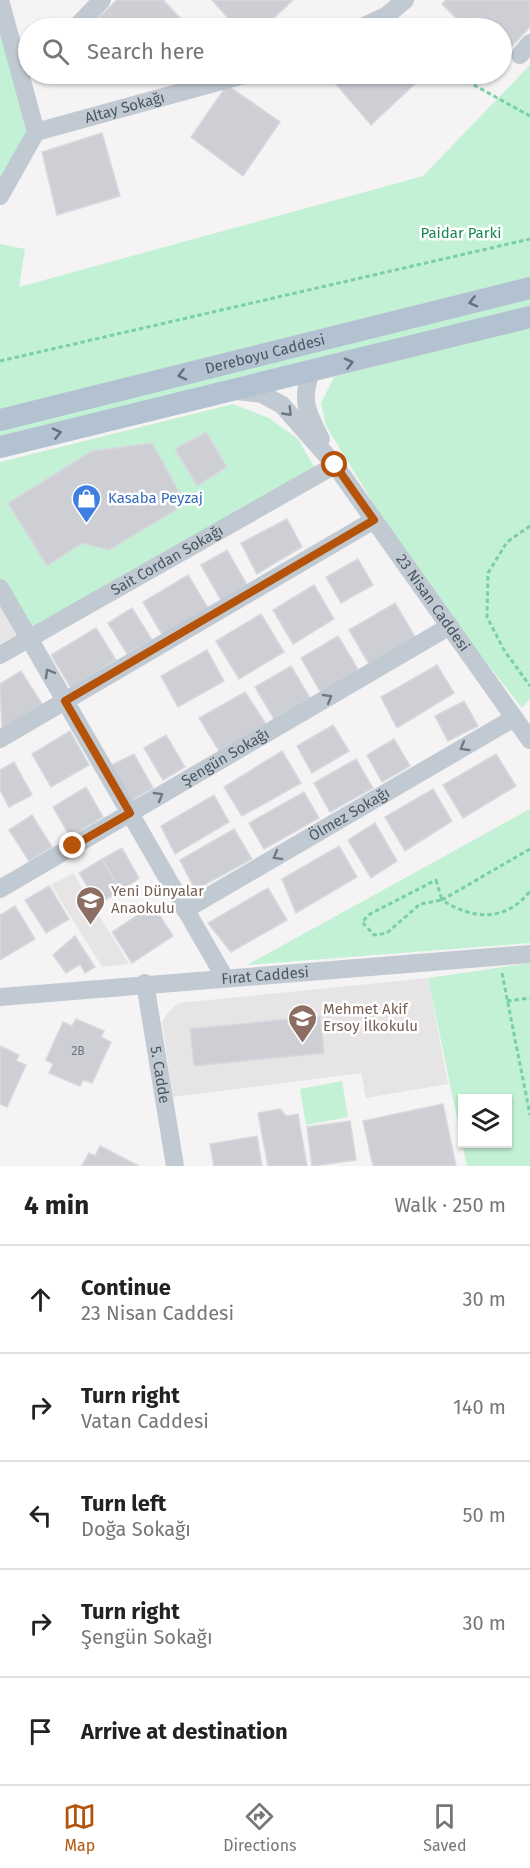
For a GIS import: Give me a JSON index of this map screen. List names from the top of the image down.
{
  "streets": {
    "main road": ["Dereboyu Caddesi"],
    "street": [
      "Altay Sokağı",
      "Sait Cordan Sokağı",
      "23 Nisan Caddesi",
      "Şengün Sokağı",
      "Ölmez Sokağı",
      "Fırat Caddesi",
      "5. Cadde"
    ]
  },
  "crossings": [
    ["Sait Cordan Sokağı", "23 Nisan Caddesi"],
    ["23 Nisan Caddesi", "Şengün Sokağı"],
    ["23 Nisan Caddesi", "Ölmez Sokağı"],
    ["Fırat Caddesi", "5. Cadde"]
  ],
  "one_way": ["Ölmez Sokağı"],
  "parks": ["Paidar Parki"],
  "places": {
    "shop": ["Kasaba Peyzaj"],
    "school or university": ["Yeni Dünyalar Anaokulu", "Mehmet Akif Ersoy İlkokulu"]
  },
  "house_numbers": ["2B"],
  "page": {
    "search": "Search here",
    "heading": ["4 min", "Walk · 250 m"],
    "list": [
      ["Continue", "23 Nisan Caddesi", "30 m"],
      ["Turn right", "Vatan Caddesi", "140 m"],
      ["Turn left", "Doğa Sokağı", "50 m"],
      ["Turn right", "Şengün Sokağı", "30 m"],
      "Arrive at destination"
    ],
    "nav": ["Map", "Directions", "Saved"]
  }
}
